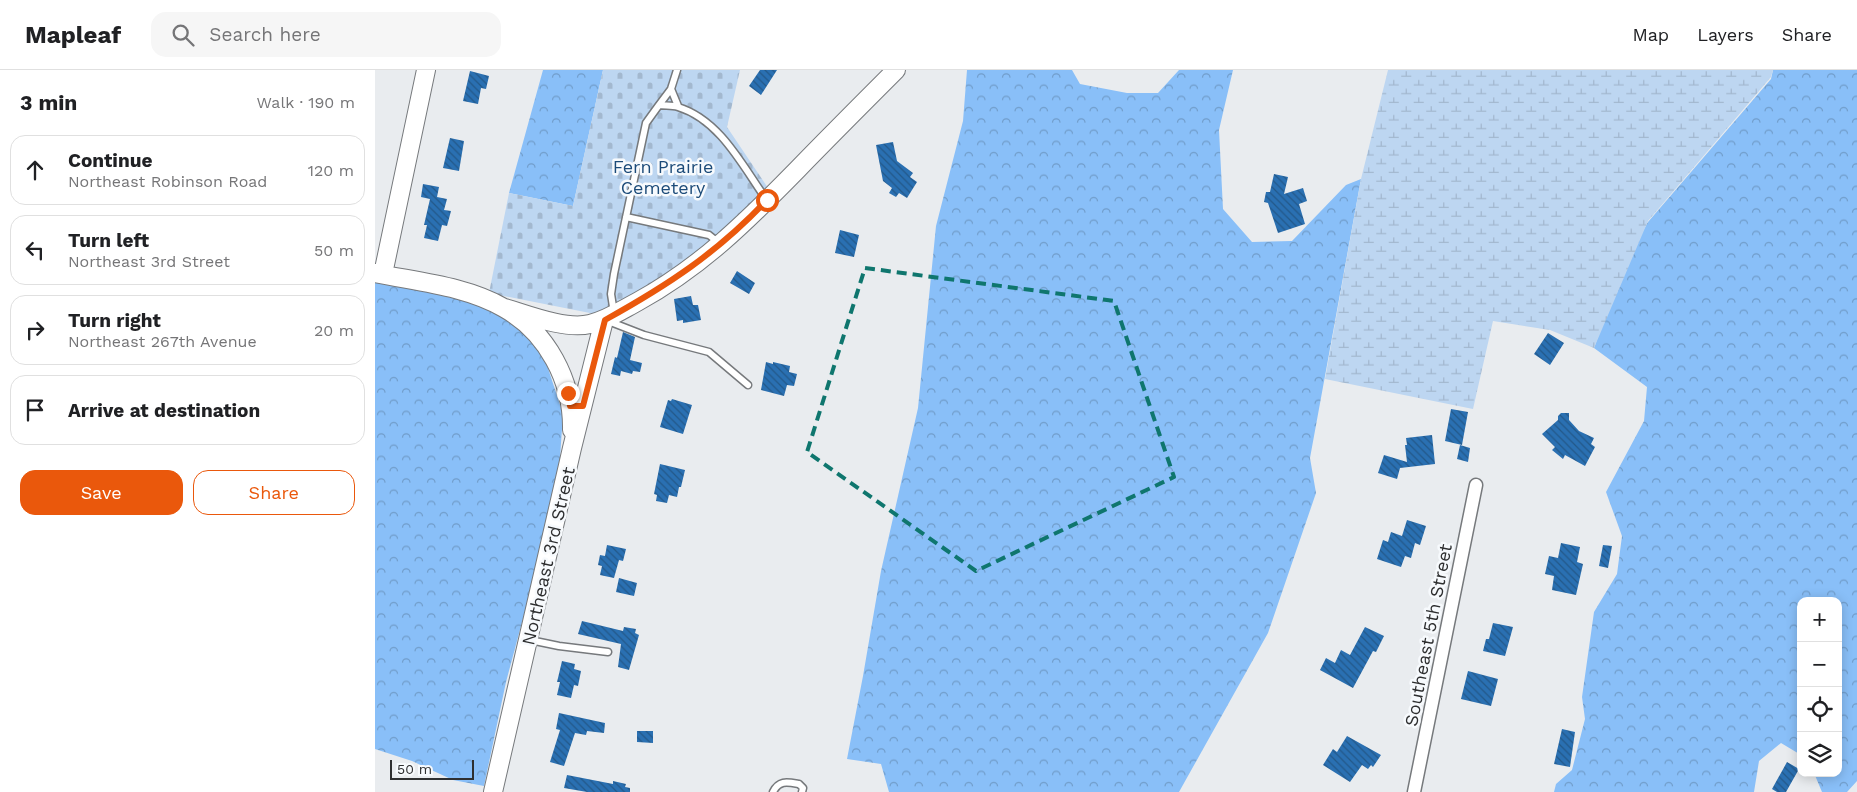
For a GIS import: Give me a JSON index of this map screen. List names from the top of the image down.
{
  "streets": {
    "street": ["Northeast 3rd Street", "Southeast 5th Street"]
  },
  "parks": ["Fern Prairie Cemetery"],
  "scale_bar": "50 m",
  "page": {
    "header": "Mapleaf",
    "search": "Search here",
    "nav": ["Map", "Layers", "Share"],
    "heading": ["3 min", "Walk · 190 m"],
    "list": [
      ["Continue", "Northeast Robinson Road", "120 m"],
      ["Turn left", "Northeast 3rd Street", "50 m"],
      ["Turn right", "Northeast 267th Avenue", "20 m"],
      "Arrive at destination"
    ],
    "buttons": ["Save", "Share"],
    "map_buttons": ["+", "−"],
    "scale": "50 m"
  }
}
